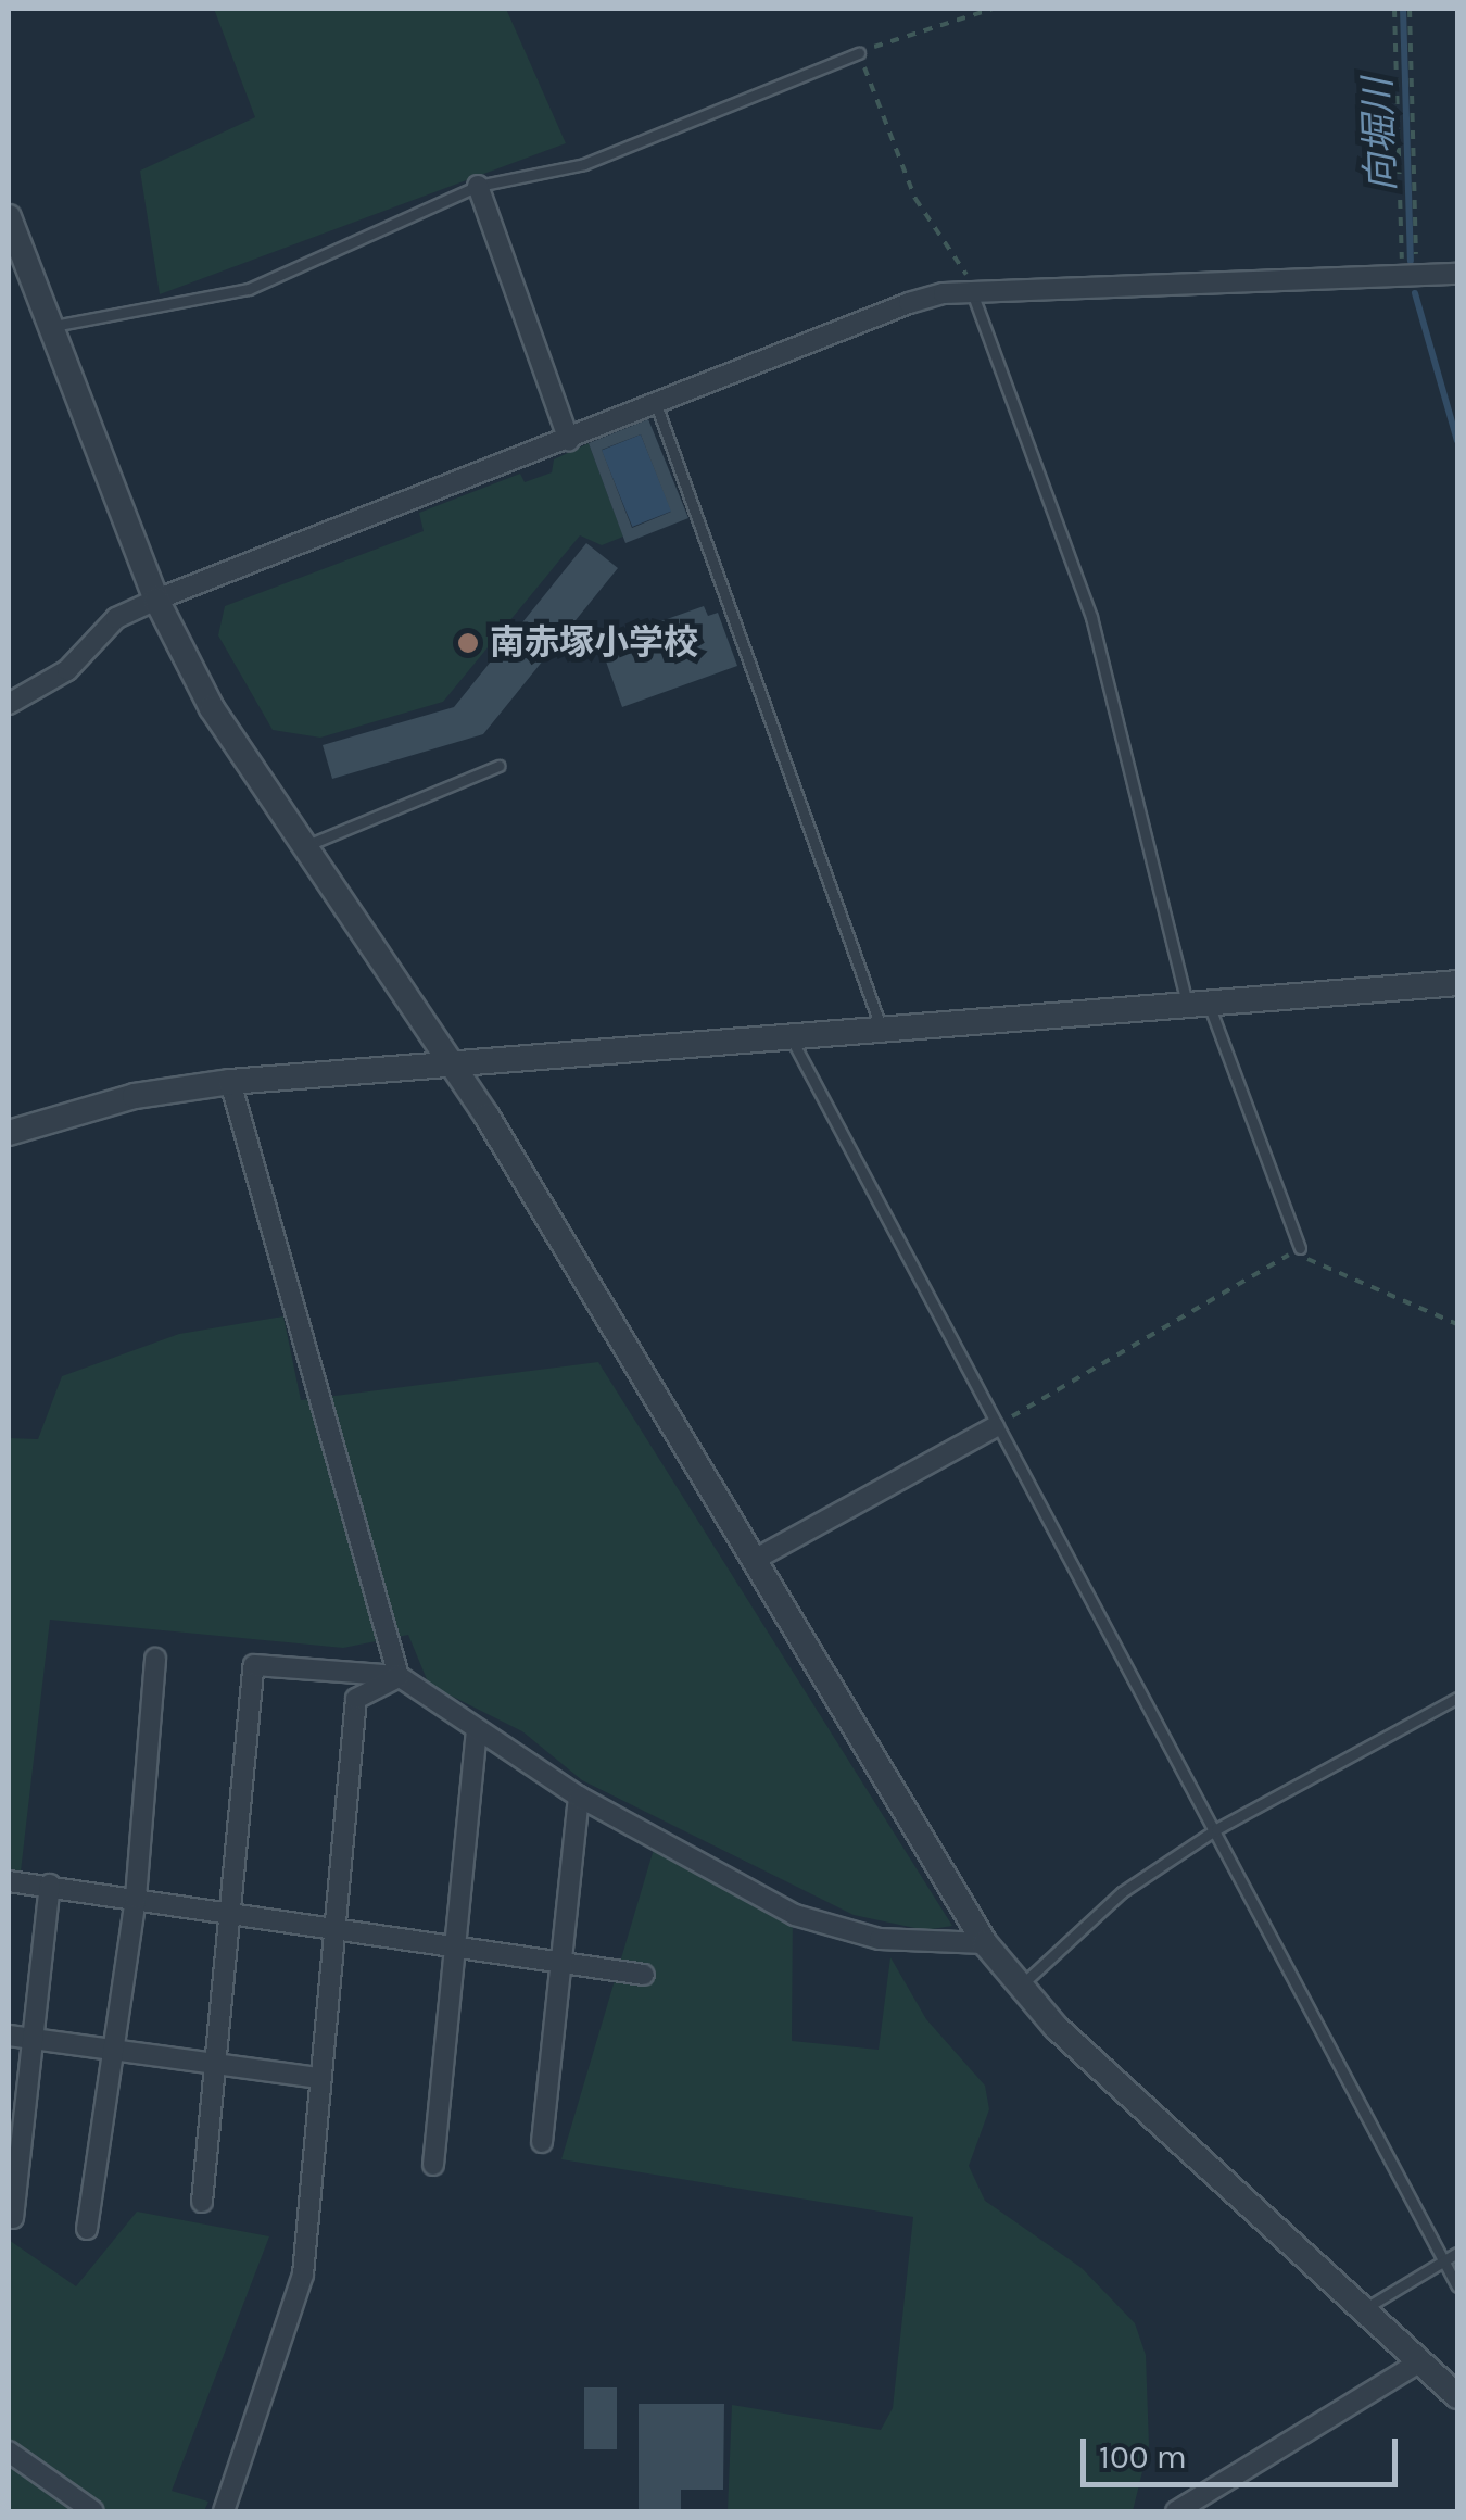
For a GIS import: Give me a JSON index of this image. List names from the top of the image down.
{
  "water": ["向堀川"],
  "places": ["南赤塚小学校"],
  "scale_bar": "100 m"
}
